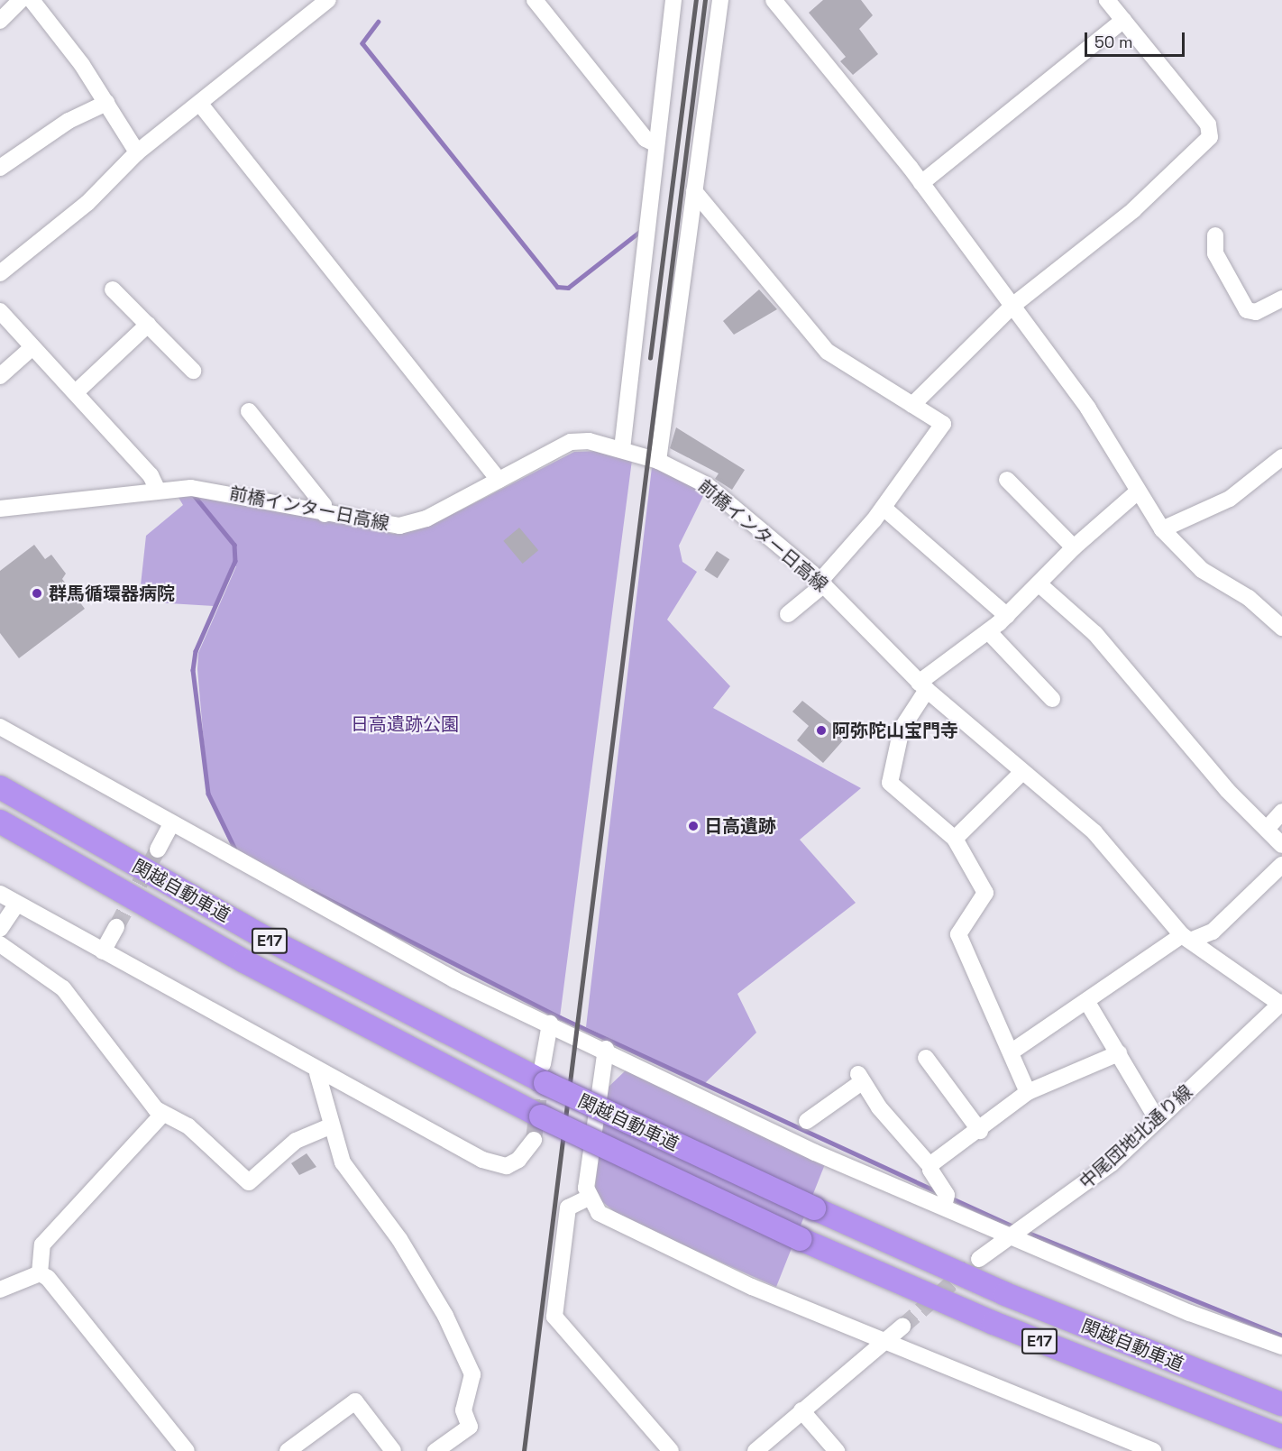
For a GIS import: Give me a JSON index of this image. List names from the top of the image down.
{
  "streets": {
    "highway": ["関越自動車道", "E17"],
    "street": ["前橋インター日高線", "中尾団地北通り線"]
  },
  "crossings": [
    ["前橋インター日高線", "中尾団地北通り線"]
  ],
  "parks": ["日高遺跡公園"],
  "places": ["群馬循環器病院", "阿弥陀山宝門寺", "日高遺跡"],
  "scale_bar": "50 m"
}
